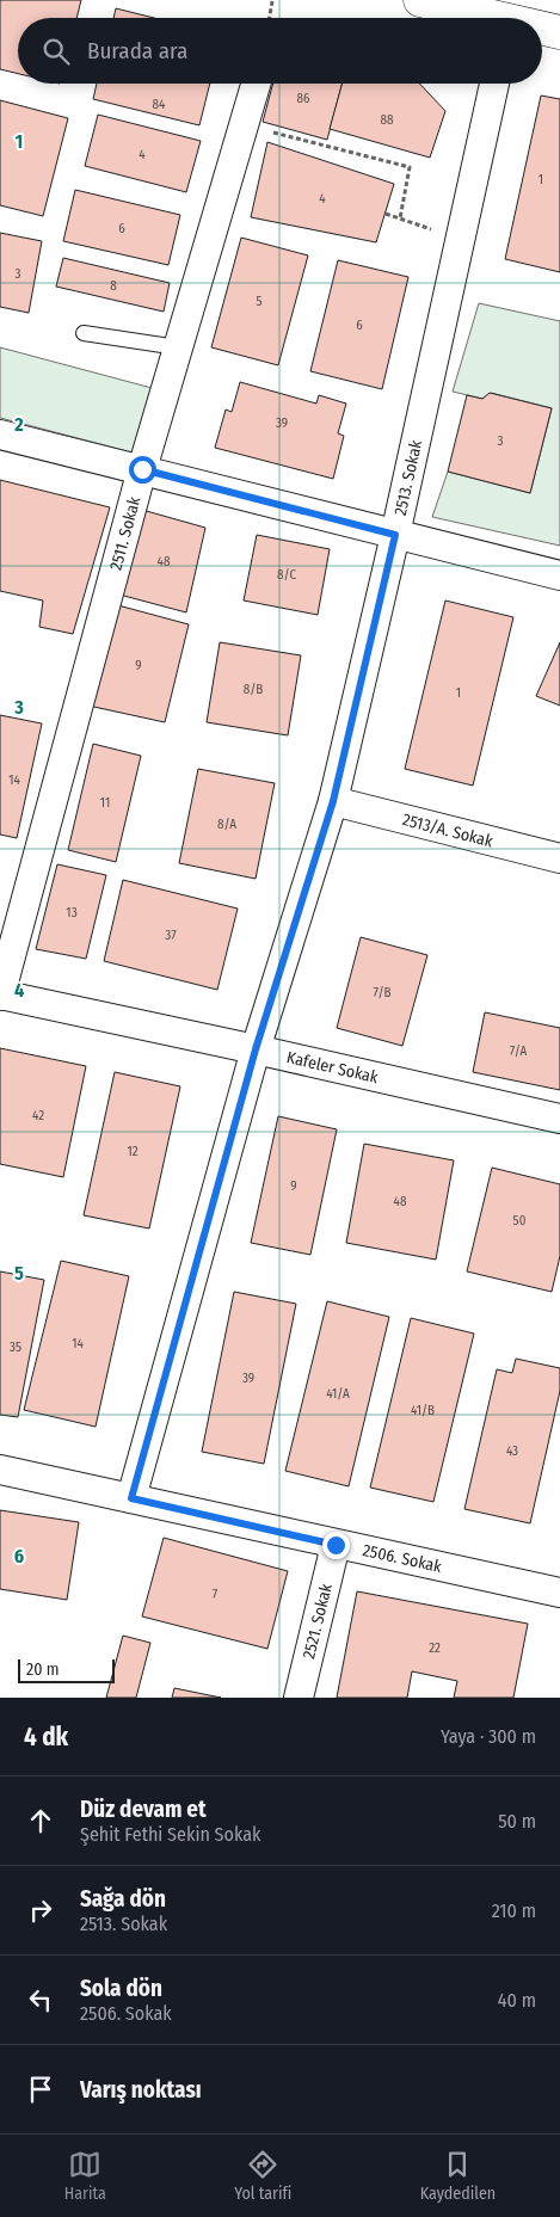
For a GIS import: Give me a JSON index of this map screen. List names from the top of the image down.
{
  "streets": {
    "street": [
      "2513. Sokak",
      "2511. Sokak",
      "2513/A. Sokak",
      "Kafeler Sokak",
      "2506. Sokak",
      "2521. Sokak"
    ]
  },
  "crossings": [
    ["2513. Sokak", "2513/A. Sokak"],
    ["2513. Sokak", "Kafeler Sokak"],
    ["2513. Sokak", "2506. Sokak"],
    ["2511. Sokak", "Kafeler Sokak"],
    ["2506. Sokak", "2521. Sokak"]
  ],
  "house_numbers": [
    "86",
    "84",
    "88",
    "4",
    "1",
    "4",
    "6",
    "3",
    "8",
    "5",
    "6",
    "39",
    "3",
    "48",
    "8/C",
    "9",
    "8/B",
    "1",
    "14",
    "11",
    "8/A",
    "13",
    "37",
    "7/B",
    "7/A",
    "42",
    "12",
    "9",
    "48",
    "50",
    "14",
    "35",
    "39",
    "41/A",
    "41/B",
    "43",
    "7",
    "22"
  ],
  "scale_bar": "20 m",
  "page": {
    "search": "Burada ara",
    "scale": "20 m",
    "heading": ["4 dk", "Yaya · 300 m"],
    "list": [
      ["Düz devam et", "Şehit Fethi Sekin Sokak", "50 m"],
      ["Sağa dön", "2513. Sokak", "210 m"],
      ["Sola dön", "2506. Sokak", "40 m"],
      "Varış noktası"
    ],
    "nav": ["Harita", "Yol tarifi", "Kaydedilen"]
  },
  "grid": {
    "rows": [
      "1",
      "2",
      "3",
      "4",
      "5",
      "6"
    ]
  }
}
